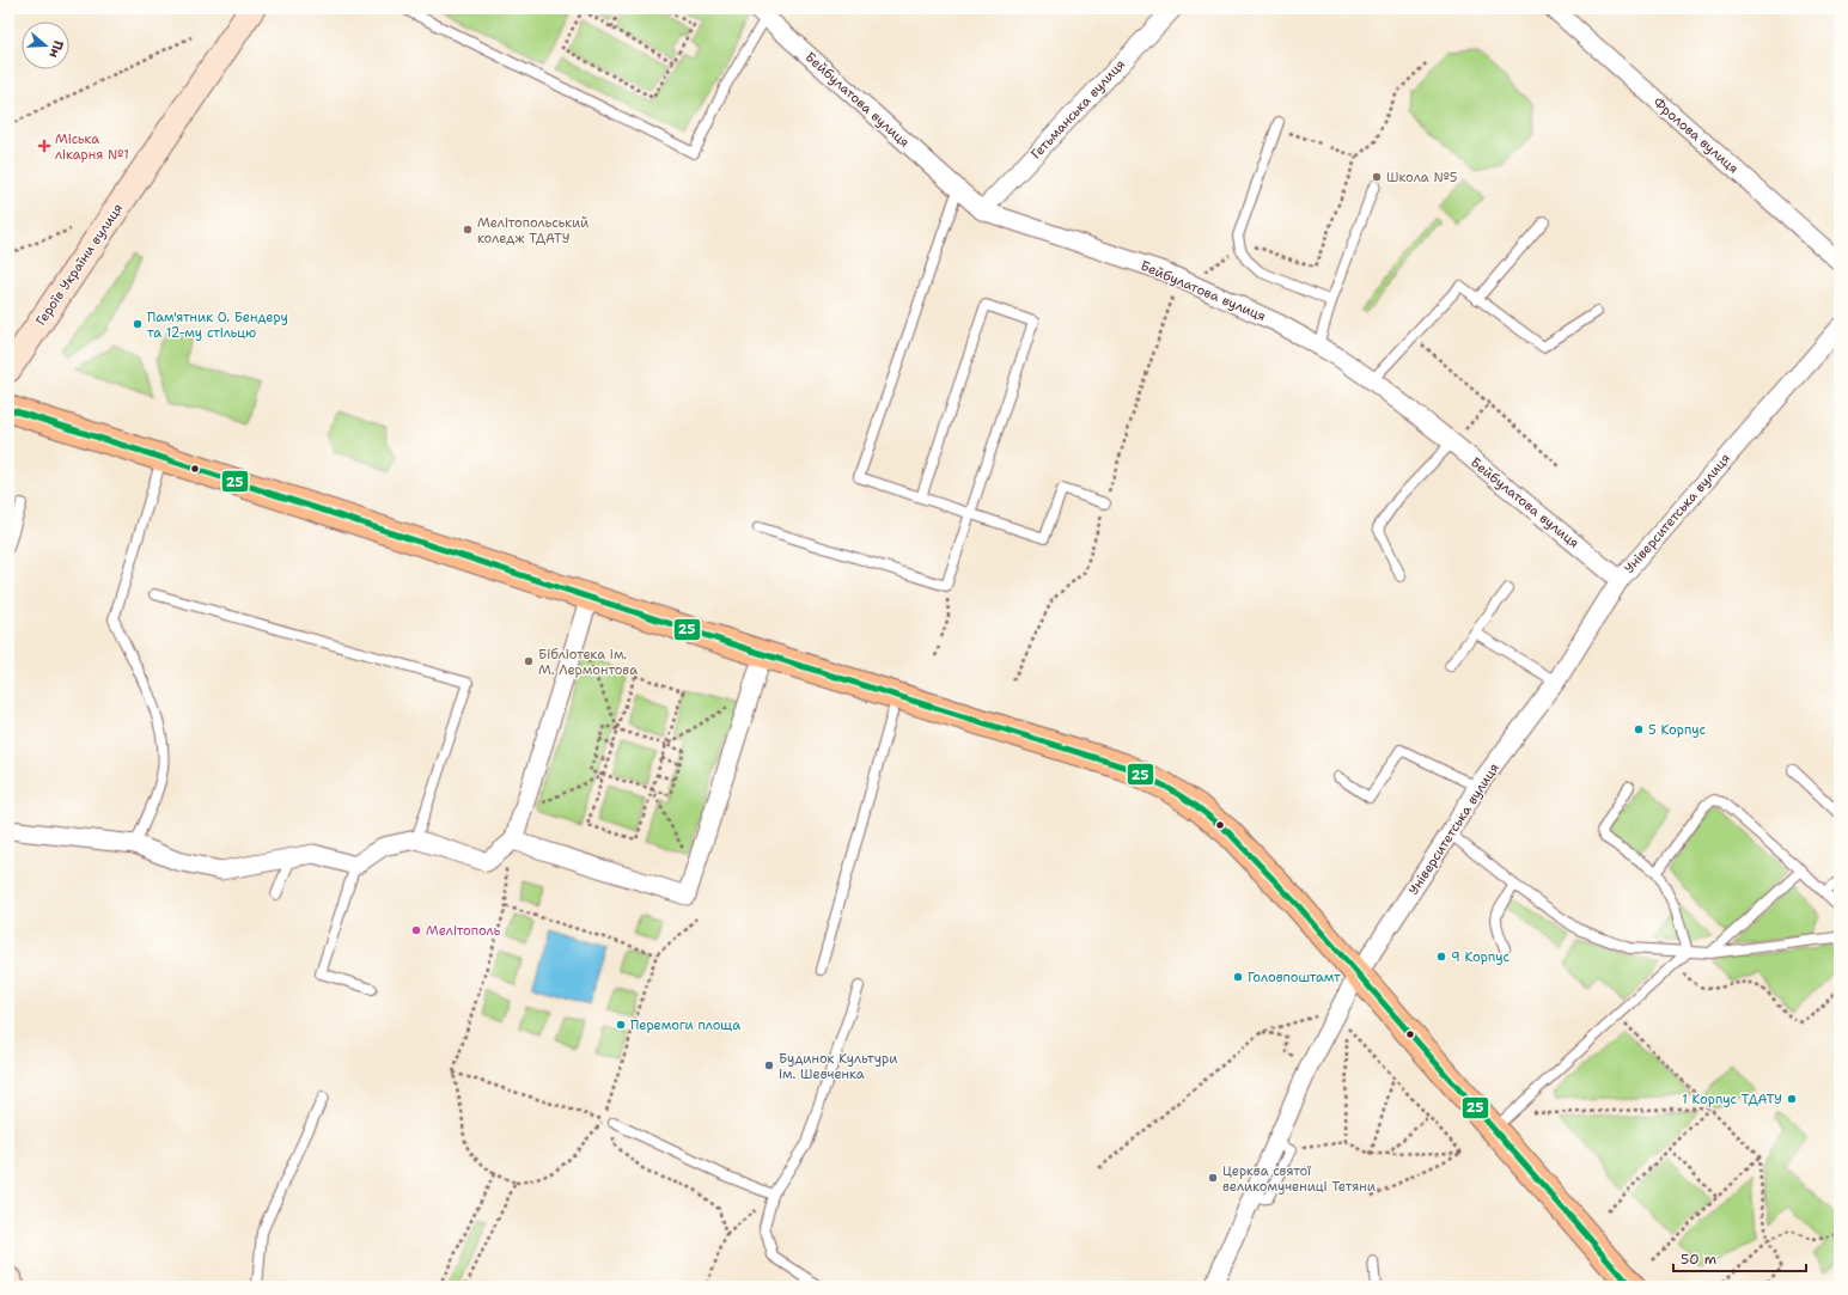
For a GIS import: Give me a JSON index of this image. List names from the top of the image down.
{
  "streets": {
    "main road": ["Героїв України вулиця"],
    "street": [
      "Бейбулатова вулиця",
      "Гетьманська вулиця",
      "Фролова вулиця",
      "Університетська вулиця"
    ]
  },
  "crossings": [
    ["Бейбулатова вулиця", "Гетьманська вулиця"],
    ["Бейбулатова вулиця", "Університетська вулиця"]
  ],
  "places": {
    "health": ["Міська лікарня №1"],
    "other": [
      "Школа №5",
      "Мелітопольський коледж ТДАТУ",
      "Пам'ятник О. Бендеру та 12-му стільцю",
      "Бібліотека ім. М. Лермонтова",
      "5 Корпус",
      "Мелітополь",
      "9 Корпус",
      "Головпоштамт",
      "Перемоги площа",
      "Будинок Культури ім. Шевченка",
      "1 Корпус ТДАТУ",
      "Церква святої великомучениці Тетяни"
    ]
  },
  "lines": ["transit line 25"],
  "scale_bar": "50 m",
  "north": "right"
}
